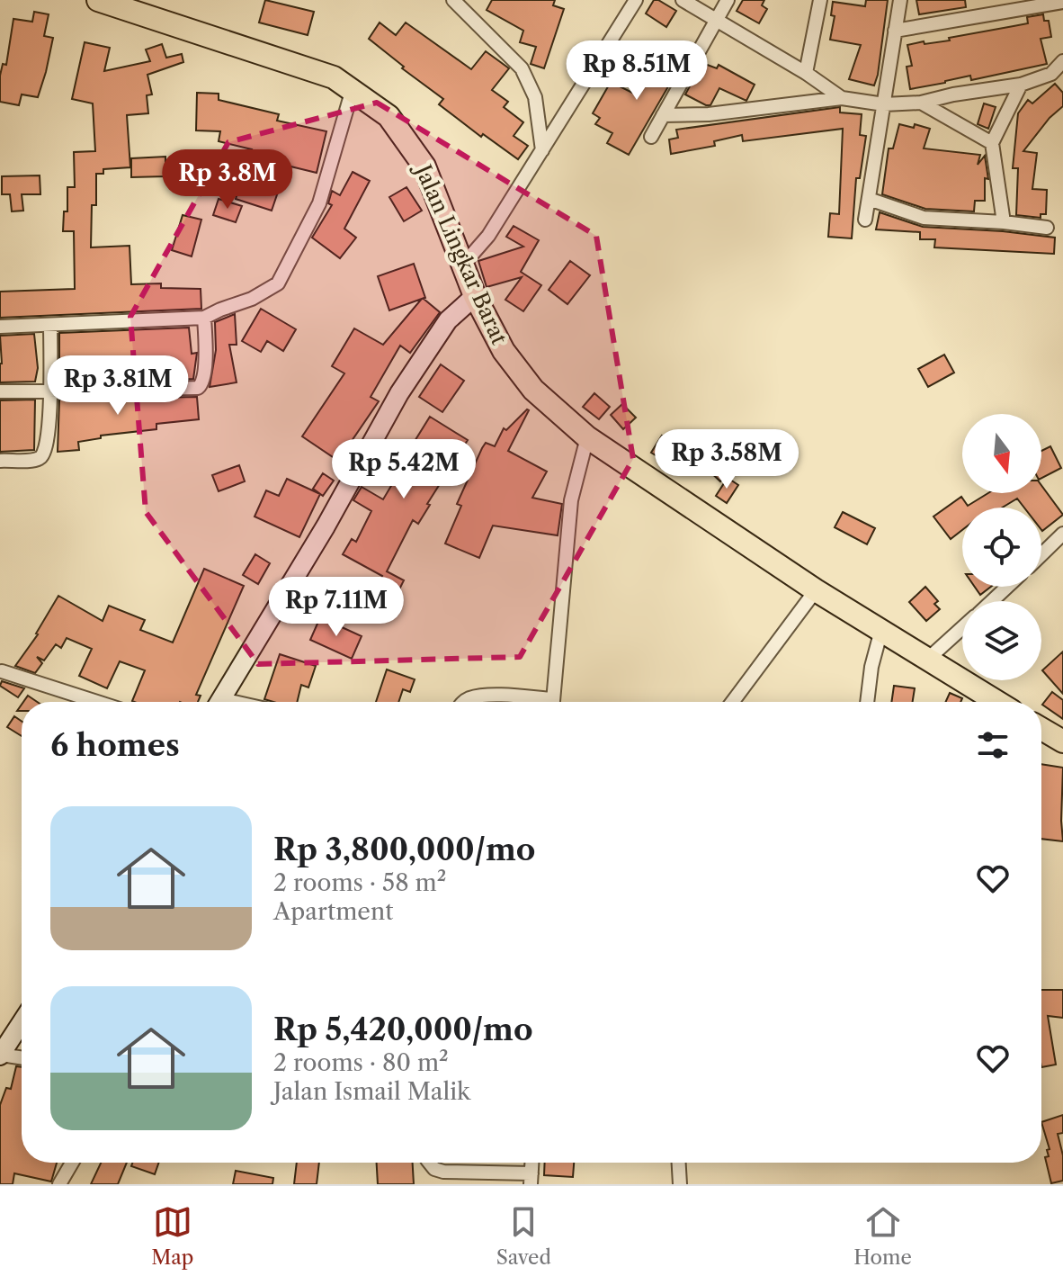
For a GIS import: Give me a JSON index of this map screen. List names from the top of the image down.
{
  "streets": {
    "highway": ["Jalan Lingkar Barat"]
  },
  "north": "bottom",
  "page": {
    "price": [
      "Rp 8.51M",
      "Rp 3.8M",
      "Rp 3.81M",
      "Rp 3.58M",
      "Rp 5.42M",
      "Rp 7.11M"
    ],
    "heading": "6 homes",
    "list": [
      {
        "name": "Rp 3,800,000/mo",
        "note": "2 rooms · 58 m² · Apartment"
      },
      {
        "name": "Rp 5,420,000/mo",
        "note": "2 rooms · 80 m² · Jalan Ismail Malik"
      }
    ],
    "tabs": ["Map", "Saved", "Home"]
  }
}
